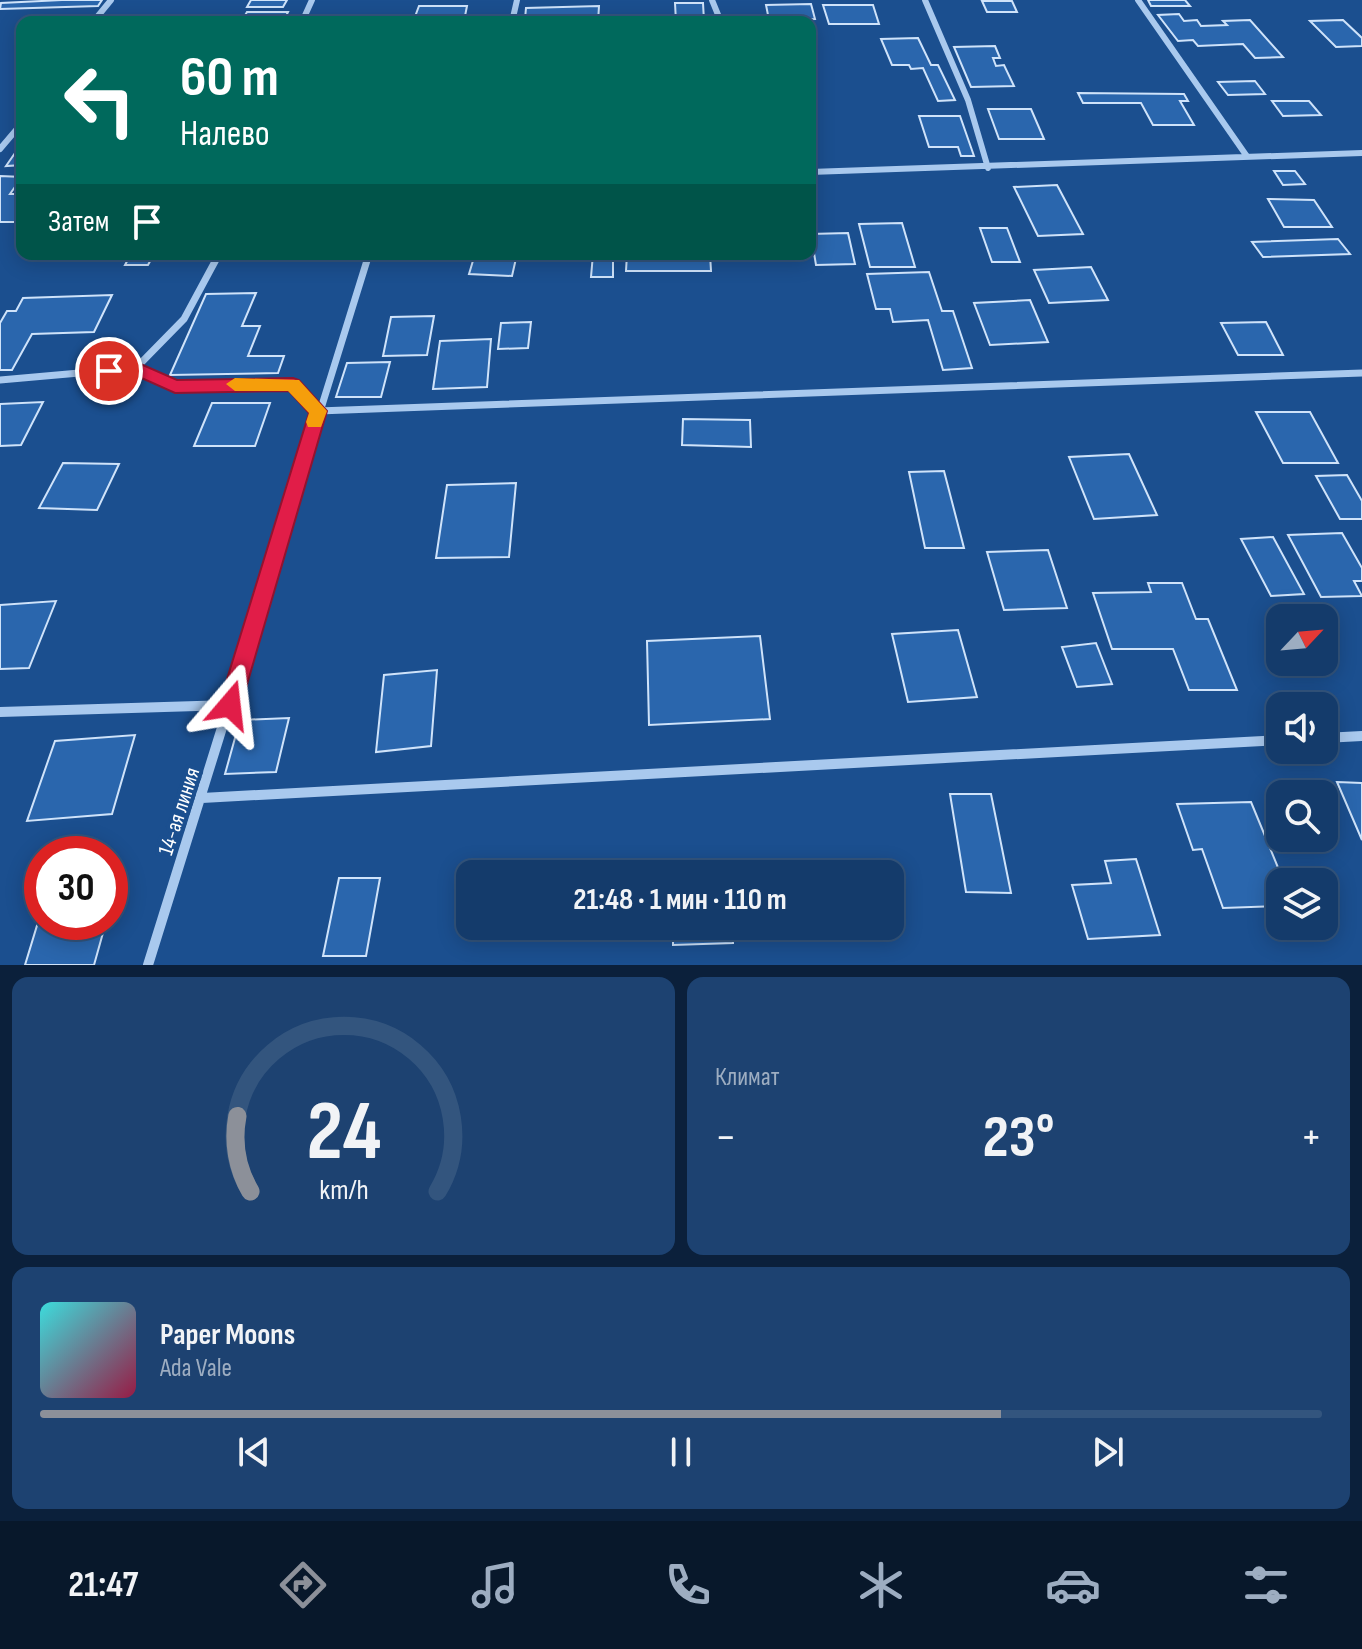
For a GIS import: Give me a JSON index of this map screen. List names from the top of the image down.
{
  "streets": {
    "street": ["14-ая линия"]
  },
  "north": "top right",
  "page": {
    "turn": ["60 m", "Налево"],
    "then": "Затем",
    "limit": "30",
    "trip": "21:48 · 1 мин · 110 m",
    "tile": "Климат",
    "heat": ["−", "23°", "+"],
    "song": ["Paper Moons", "Ada Vale"],
    "tabs": "21:47",
    "gauge": ["24", "km/h"]
  }
}
